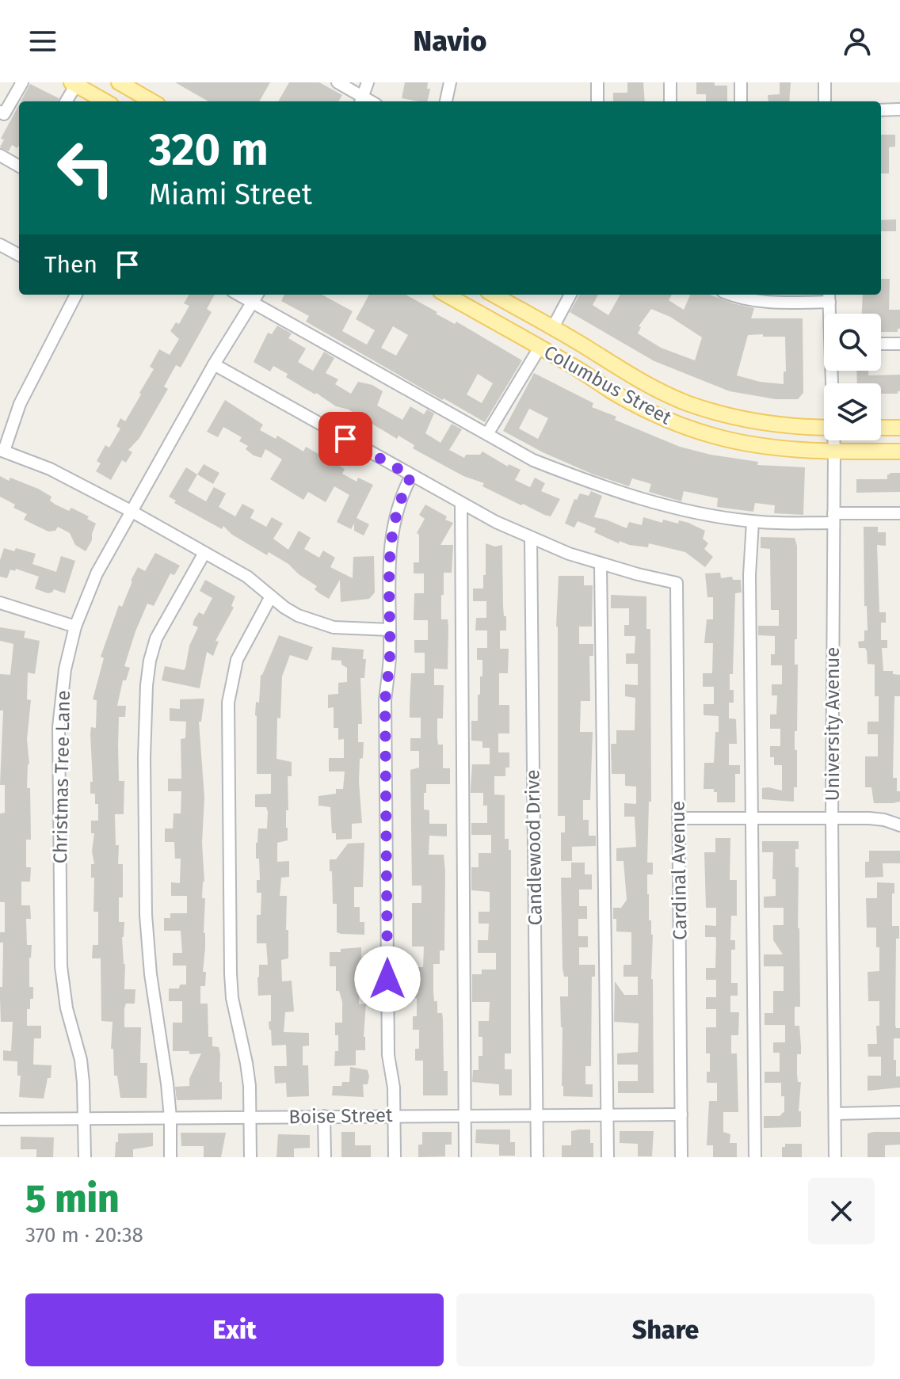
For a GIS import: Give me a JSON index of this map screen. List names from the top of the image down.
{
  "streets": {
    "main road": ["Columbus Street"],
    "street": [
      "University Avenue",
      "Christmas Tree Lane",
      "Candlewood Drive",
      "Cardinal Avenue",
      "Boise Street"
    ]
  },
  "crossings": [
    ["Columbus Street", "University Avenue"],
    ["Christmas Tree Lane", "Boise Street"],
    ["Candlewood Drive", "Boise Street"],
    ["Cardinal Avenue", "Boise Street"]
  ],
  "page": {
    "header": "Navio",
    "turn": ["320 m", "Miami Street"],
    "then": "Then",
    "heading": ["5 min", "370 m · 20:38"],
    "buttons": ["Exit", "Share"]
  }
}
